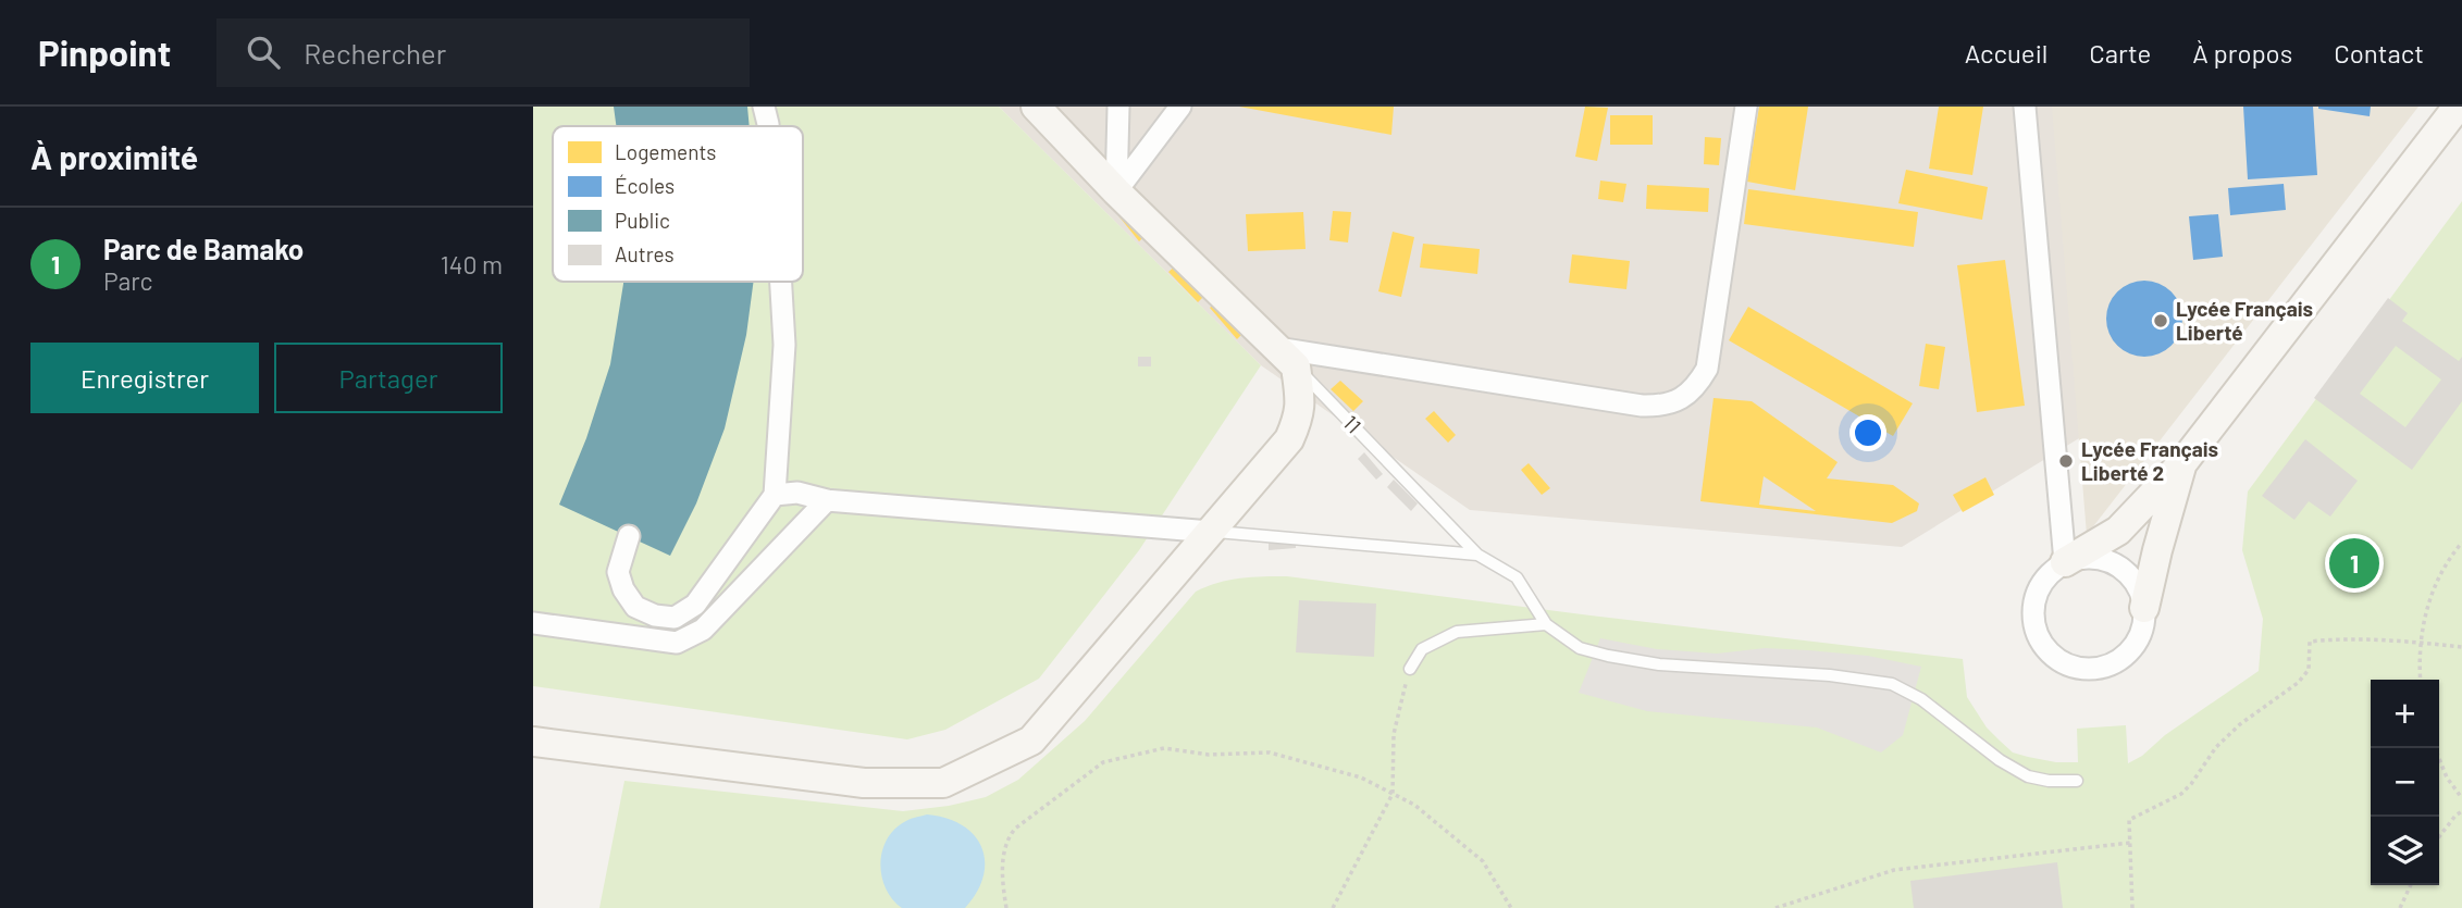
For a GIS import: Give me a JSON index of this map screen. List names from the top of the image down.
{
  "streets": {
    "street": ["11"]
  },
  "places": ["Lycée Français Liberté", "Lycée Français Liberté 2"],
  "legend": [
    "Logements",
    "Écoles",
    "Public",
    "Autres"
  ],
  "page": {
    "header": "Pinpoint",
    "search": "Rechercher",
    "nav": [
      "Accueil",
      "Carte",
      "À propos",
      "Contact"
    ],
    "heading": "À proximité",
    "list": [
      {
        "mark": "1",
        "name": "Parc de Bamako",
        "note": "Parc",
        "value": "140 m"
      }
    ],
    "buttons": ["Enregistrer", "Partager"],
    "pins": "1",
    "map_buttons": ["+", "−"]
  }
}
